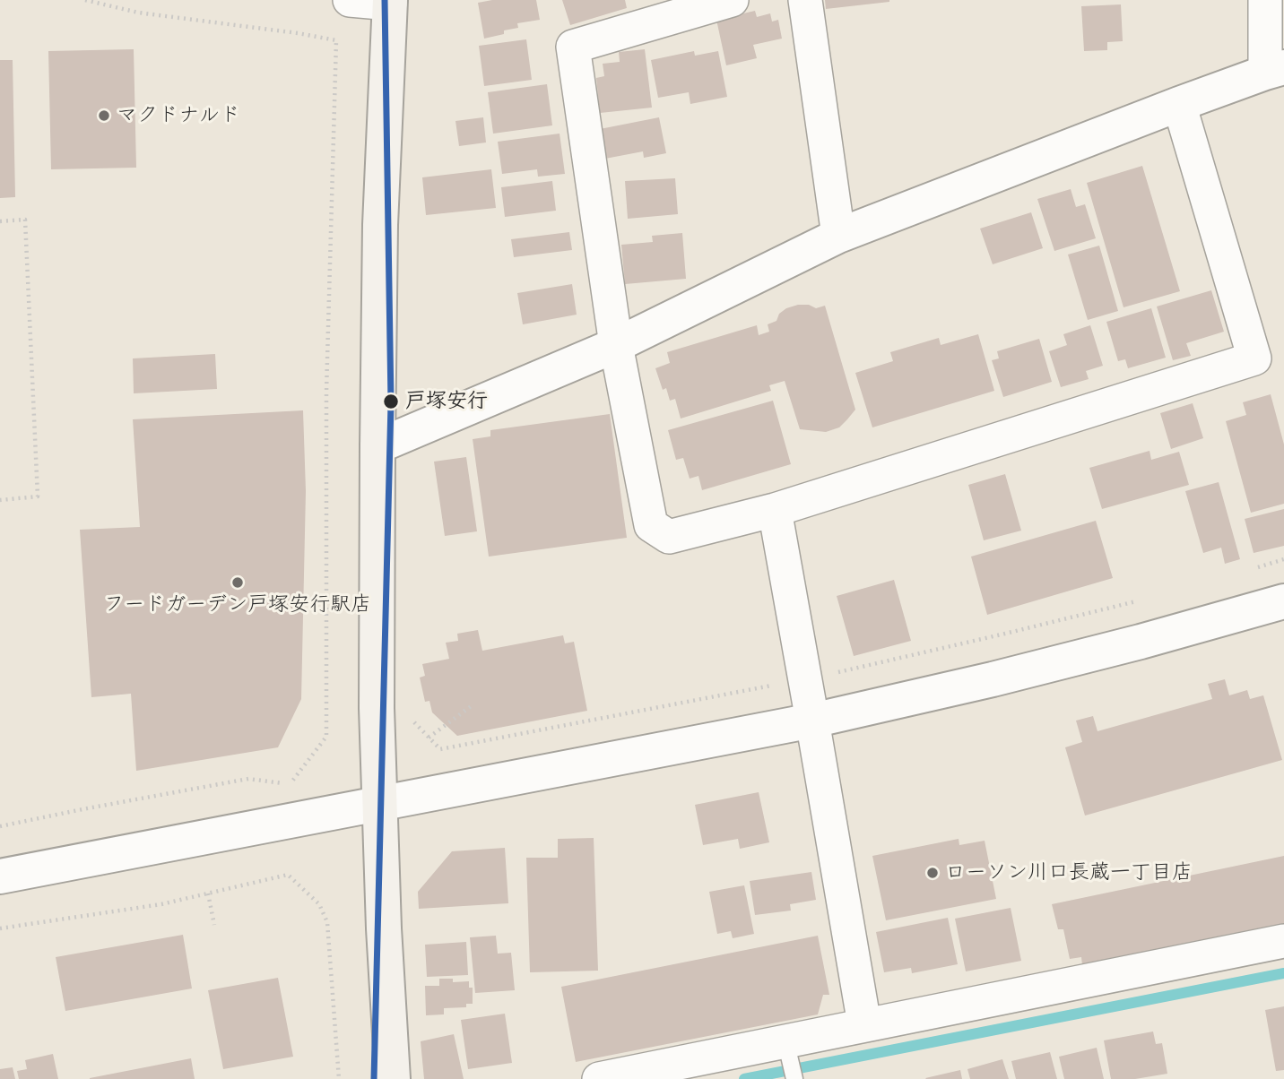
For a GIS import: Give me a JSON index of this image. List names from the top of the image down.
{
  "places": [
    "マクドナルド",
    "戸塚安行",
    "フードガーデン戸塚安行駅店",
    "ローソン川口長蔵一丁目店"
  ]
}
